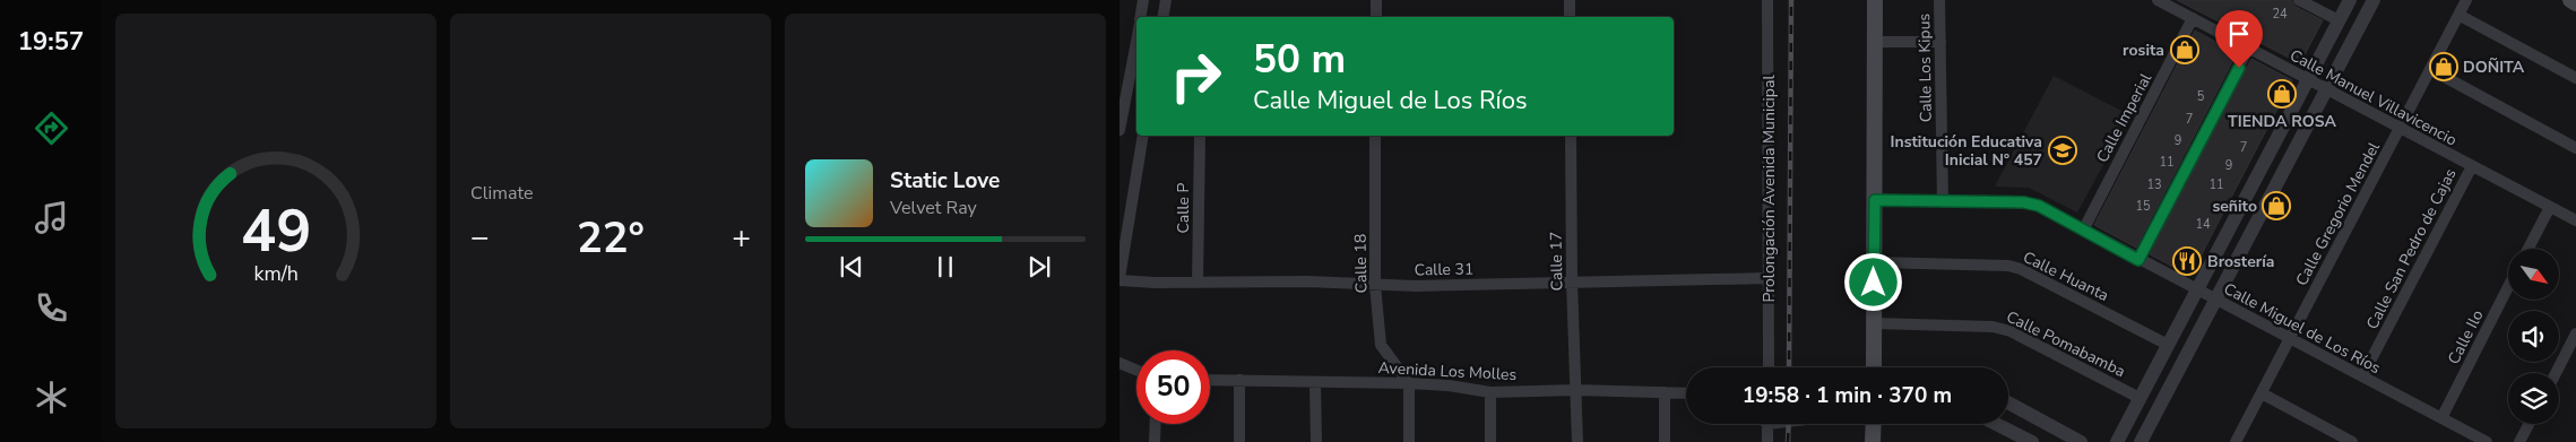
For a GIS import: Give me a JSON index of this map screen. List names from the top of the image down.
{
  "streets": {
    "street": [
      "Calle Los Kipus",
      "Calle Manuel Villavicencio",
      "Calle Imperial",
      "Prolongación Avenida Municipal",
      "Calle P",
      "Calle Gregorio Mendel",
      "Calle San Pedro de Cajas",
      "Calle 17",
      "Calle 18",
      "Calle 31",
      "Calle Huanta",
      "Calle Miguel de Los Ríos",
      "Calle Ilo",
      "Calle Pomabamba",
      "Avenida Los Molles"
    ]
  },
  "crossings": [
    ["Calle Los Kipus", "Calle Miguel de Los Ríos"],
    ["Calle Manuel Villavicencio", "Calle Imperial"],
    ["Calle Manuel Villavicencio", "Calle Gregorio Mendel"],
    ["Calle Manuel Villavicencio", "Calle San Pedro de Cajas"],
    ["Calle Imperial", "Calle Miguel de Los Ríos"],
    ["Prolongación Avenida Municipal", "Calle 31"],
    ["Calle P", "Calle 31"],
    ["Calle Gregorio Mendel", "Calle Miguel de Los Ríos"],
    ["Calle San Pedro de Cajas", "Calle Miguel de Los Ríos"],
    ["Calle 17", "Calle 31"],
    ["Calle 17", "Avenida Los Molles"],
    ["Calle 18", "Calle 31"],
    ["Calle 18", "Avenida Los Molles"],
    ["Calle Miguel de Los Ríos", "Calle Ilo"]
  ],
  "places": {
    "shop": [
      "rosita",
      "DOÑITA",
      "TIENDA ROSA",
      "señito"
    ],
    "school or university": ["Institución Educativa Inicial Nº 457"],
    "restaurant": ["Brostería"]
  },
  "house_numbers": [
    "24",
    "5",
    "7",
    "9",
    "7",
    "11",
    "9",
    "13",
    "11",
    "15",
    "14"
  ],
  "north": "bottom right",
  "page": {
    "tabs": "19:57",
    "tile": "Climate",
    "turn": ["50 m", "Calle Miguel de Los Ríos"],
    "song": ["Static Love", "Velvet Ray"],
    "heat": ["−", "22°", "+"],
    "limit": "50",
    "trip": "19:58 · 1 min · 370 m",
    "gauge": ["49", "km/h"]
  }
}
